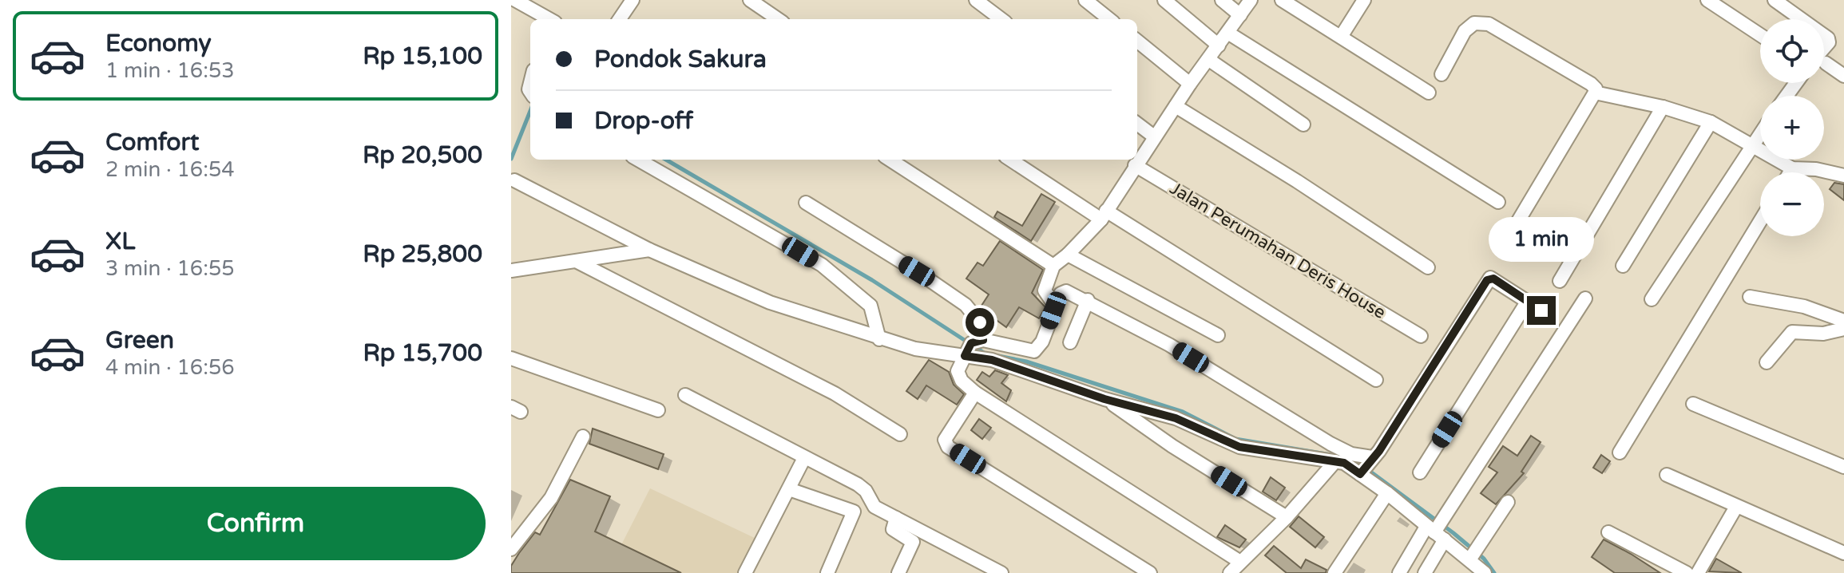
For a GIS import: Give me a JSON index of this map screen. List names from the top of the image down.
{
  "streets": {
    "street": ["Jalan Perumahan Deris House"]
  },
  "page": {
    "list": [
      {
        "name": "Economy",
        "note": "1 min · 16:53",
        "value": "Rp 15,100"
      },
      {
        "name": "Comfort",
        "note": "2 min · 16:54",
        "value": "Rp 20,500"
      },
      {
        "name": "XL",
        "note": "3 min · 16:55",
        "value": "Rp 25,800"
      },
      {
        "name": "Green",
        "note": "4 min · 16:56",
        "value": "Rp 15,700"
      }
    ],
    "map_buttons": ["+", "−"],
    "banner": ["Pondok Sakura", "Drop-off"],
    "bubble": "1 min",
    "buttons": "Confirm"
  }
}
